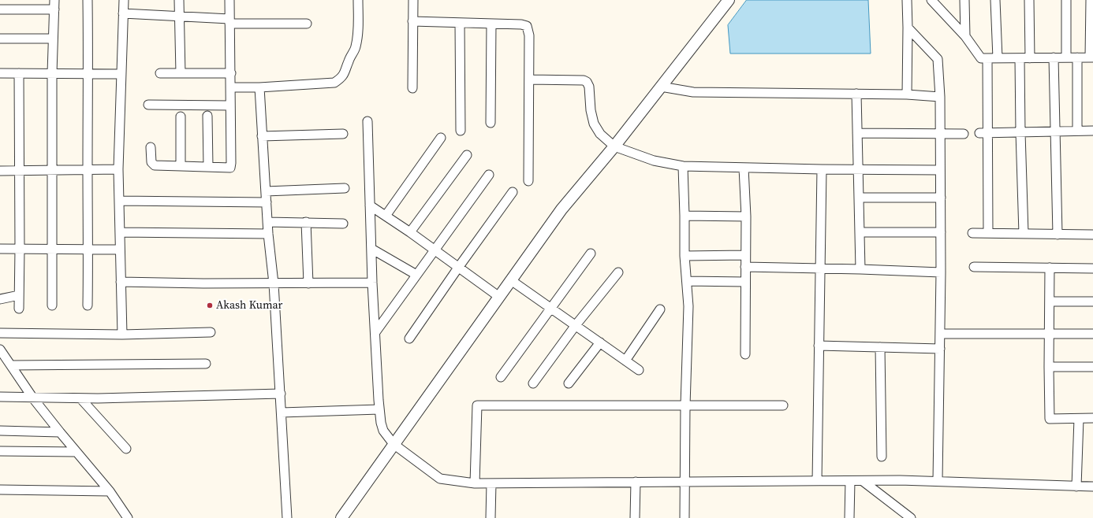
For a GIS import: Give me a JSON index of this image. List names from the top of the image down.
{
  "places": ["Akash Kumar"]
}
